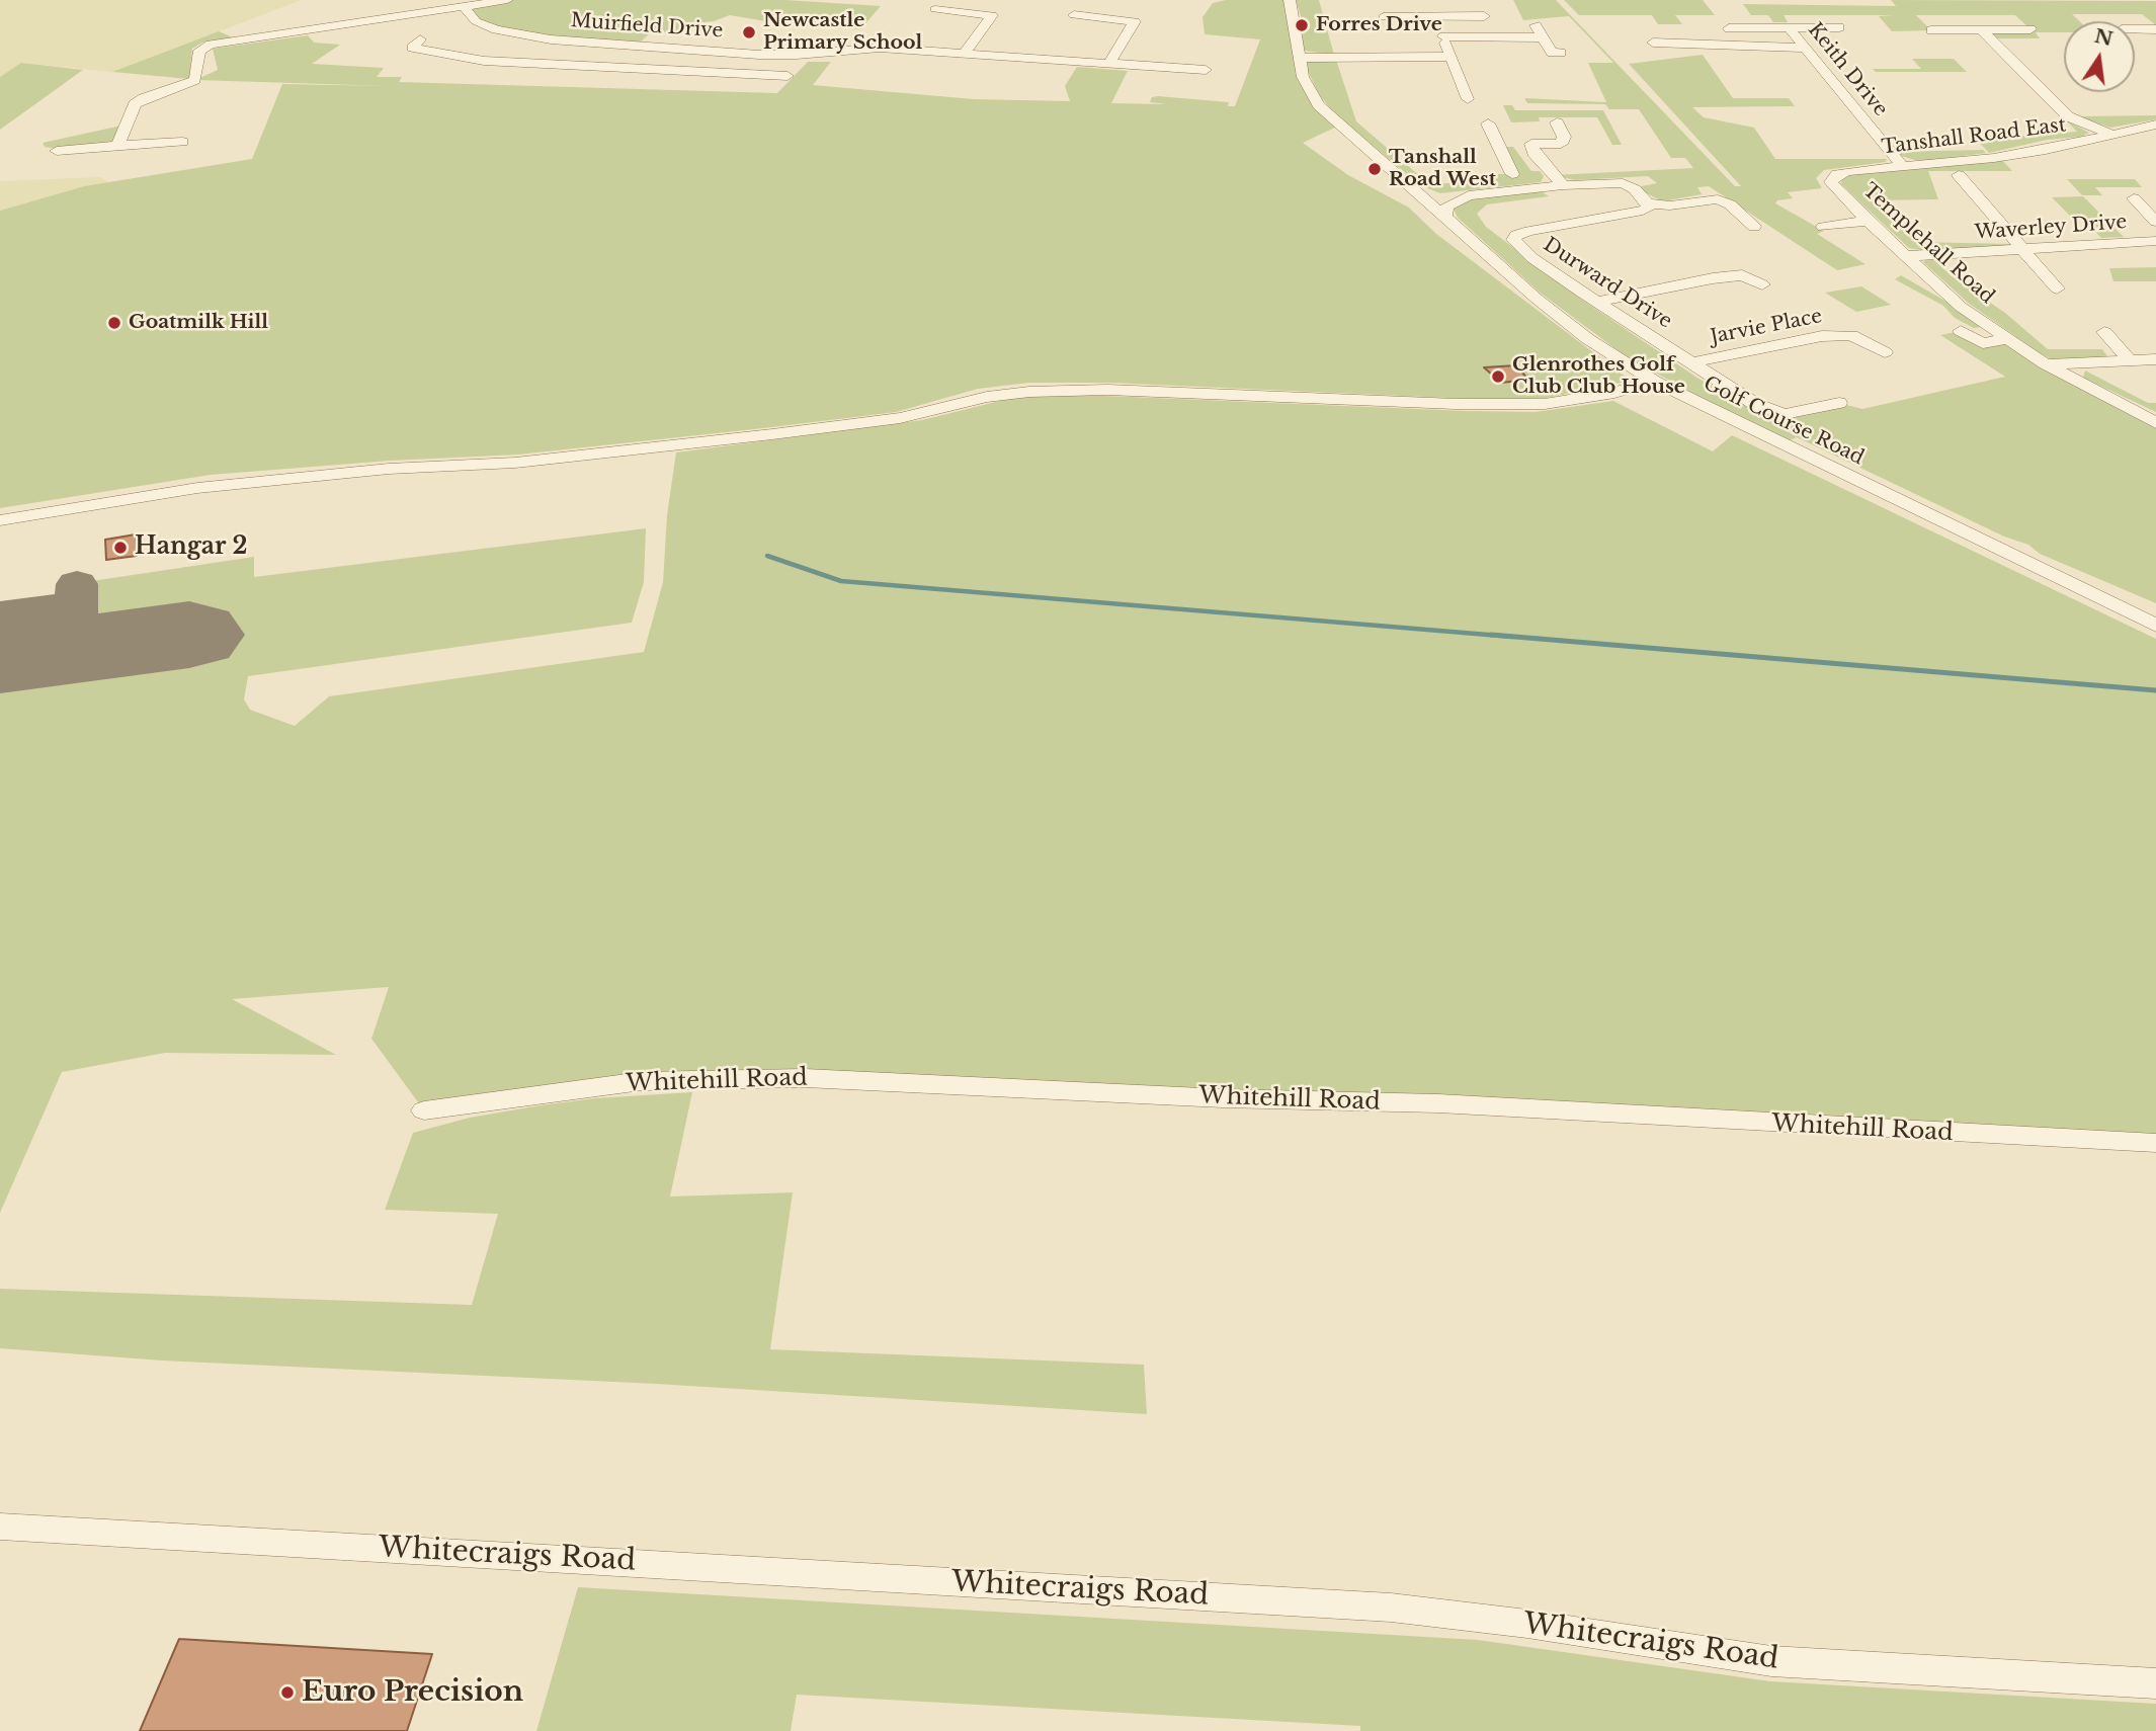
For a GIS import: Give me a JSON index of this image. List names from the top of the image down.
{
  "streets": {
    "street": [
      "Muirfield Drive",
      "Keith Drive",
      "Tanshall Road East",
      "Waverley Drive",
      "Templehall Road",
      "Durward Drive",
      "Jarvie Place",
      "Golf Course Road",
      "Whitehill Road",
      "Whitecraigs Road"
    ]
  },
  "crossings": [
    ["Keith Drive", "Tanshall Road East"],
    ["Tanshall Road East", "Templehall Road"],
    ["Waverley Drive", "Templehall Road"],
    ["Durward Drive", "Jarvie Place"]
  ],
  "places": [
    "Forres Drive",
    "Newcastle Primary School",
    "Tanshall Road West",
    "Goatmilk Hill",
    "Glenrothes Golf Club Club House",
    "Hangar 2",
    "Euro Precision"
  ],
  "north": "top"
}
